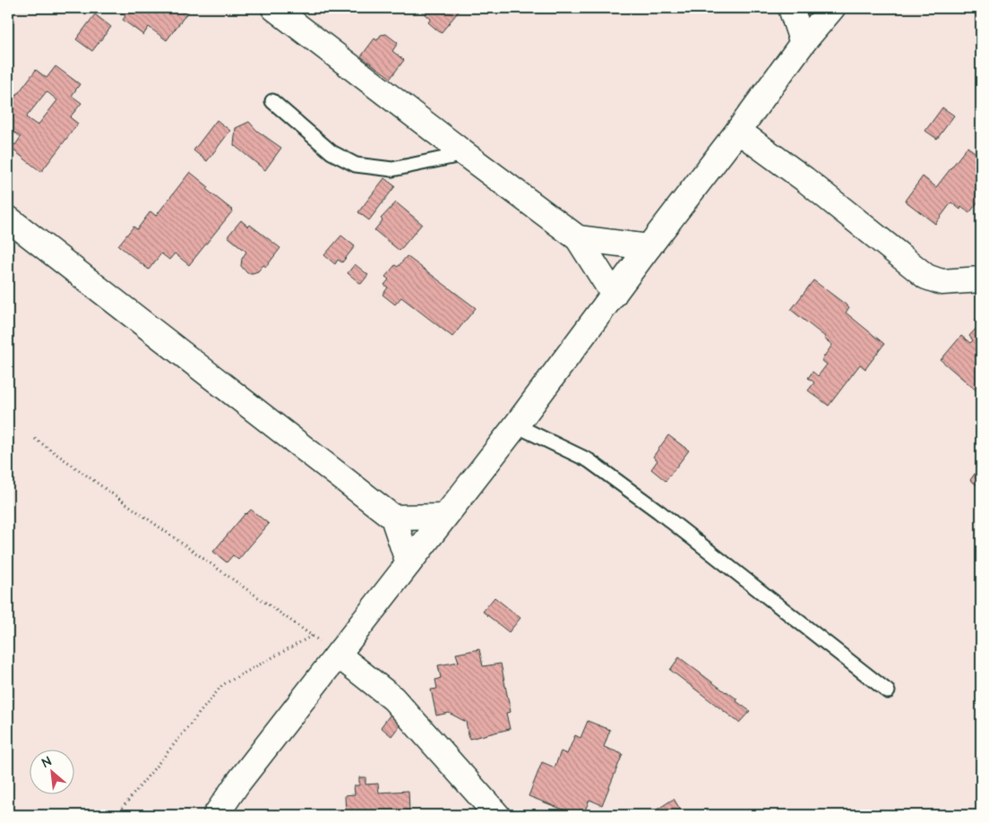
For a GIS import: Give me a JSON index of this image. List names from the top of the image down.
{
  "north": "top left"
}
